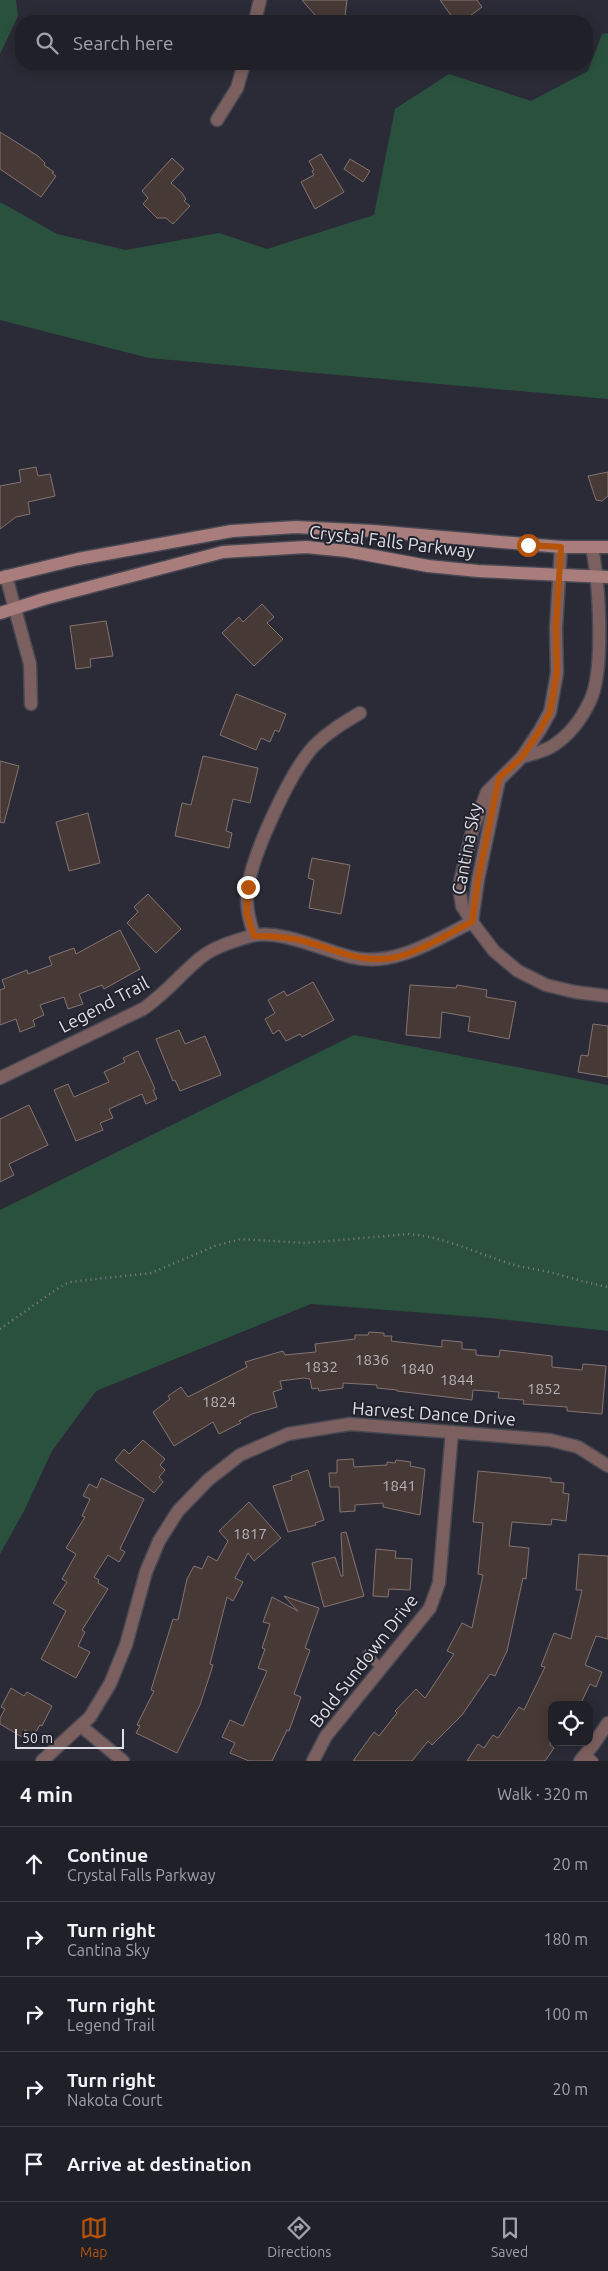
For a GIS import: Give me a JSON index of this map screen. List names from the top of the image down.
{
  "streets": {
    "street": [
      "Crystal Falls Parkway",
      "Cantina Sky",
      "Legend Trail",
      "Harvest Dance Drive",
      "Bold Sundown Drive"
    ]
  },
  "crossings": [
    ["Crystal Falls Parkway", "Cantina Sky"],
    ["Cantina Sky", "Legend Trail"],
    ["Harvest Dance Drive", "Bold Sundown Drive"]
  ],
  "house_numbers": [
    "1836",
    "1832",
    "1840",
    "1844",
    "1852",
    "1824",
    "1841",
    "1817"
  ],
  "scale_bar": "50 m",
  "page": {
    "search": "Search here",
    "scale": "50 m",
    "heading": ["4 min", "Walk · 320 m"],
    "list": [
      ["Continue", "Crystal Falls Parkway", "20 m"],
      ["Turn right", "Cantina Sky", "180 m"],
      ["Turn right", "Legend Trail", "100 m"],
      ["Turn right", "Nakota Court", "20 m"],
      "Arrive at destination"
    ],
    "nav": ["Map", "Directions", "Saved"]
  }
}
